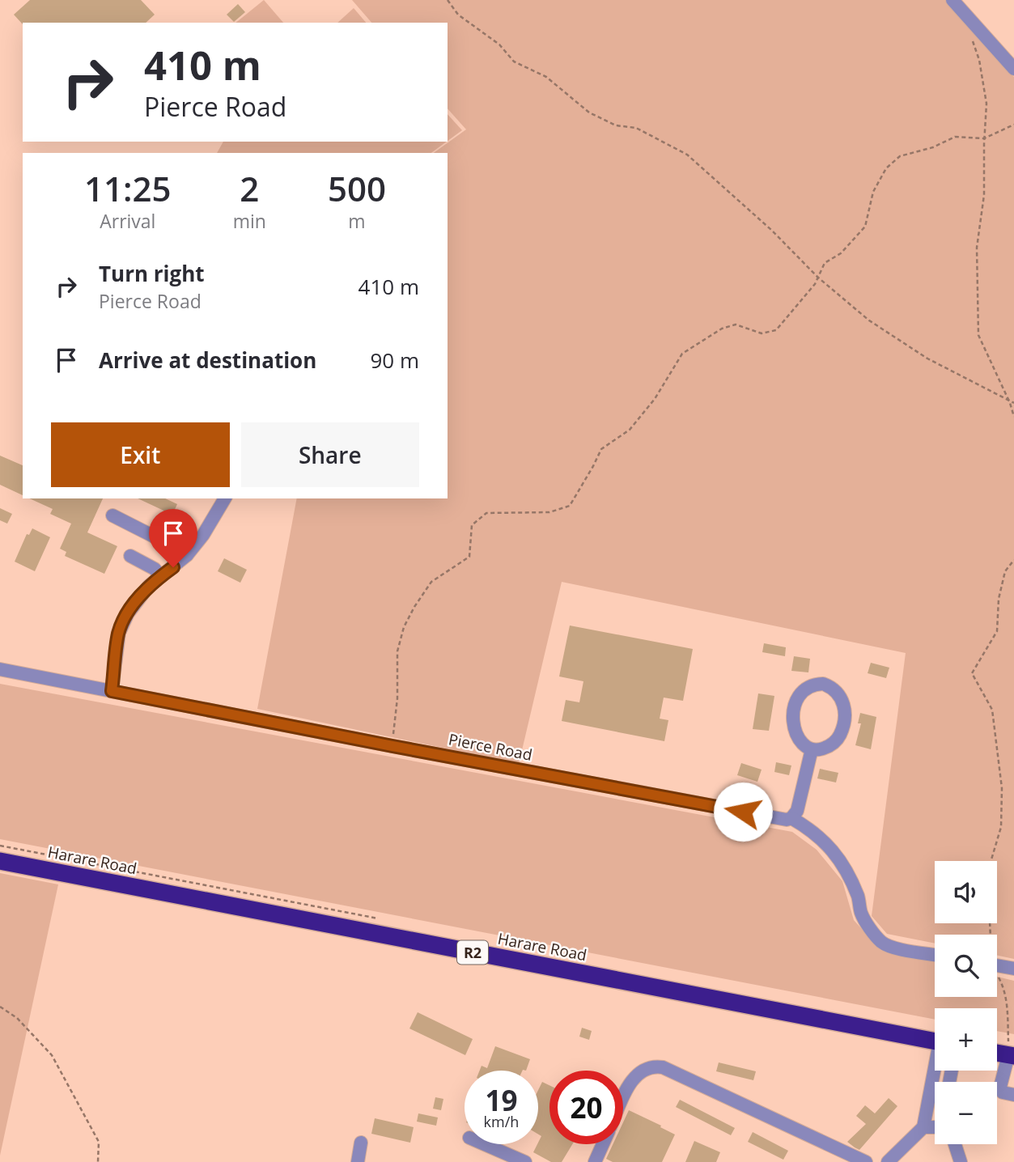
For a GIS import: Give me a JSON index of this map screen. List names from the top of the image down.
{
  "streets": {
    "highway": ["Harare Road", "R2"],
    "street": ["Pierce Road"]
  },
  "page": {
    "turn": ["410 m", "Pierce Road"],
    "eta": [
      "11:25",
      "Arrival",
      "2",
      "min",
      "500",
      "m"
    ],
    "list": [
      {
        "name": "Turn right",
        "note": "Pierce Road",
        "value": "410 m"
      },
      {
        "name": "Arrive at destination",
        "value": "90 m"
      }
    ],
    "buttons": ["Exit", "Share"],
    "map_buttons": ["+", "−"],
    "speed": "19 km/h",
    "limit": "20"
  }
}
